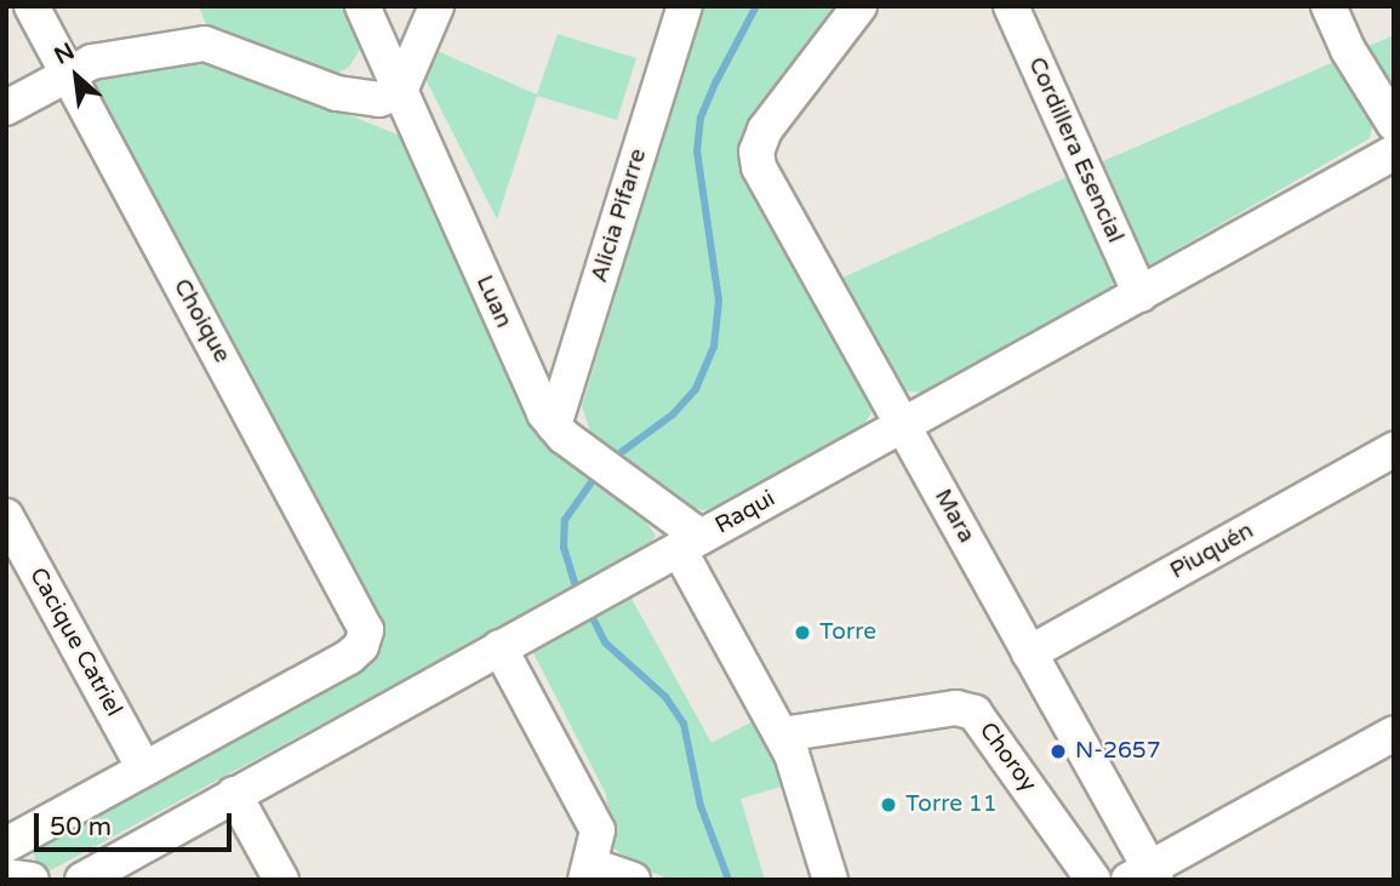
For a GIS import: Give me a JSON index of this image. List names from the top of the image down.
{
  "streets": {
    "street": [
      "Cordillera Esencial",
      "Alicia Pifarre",
      "Luan",
      "Choique",
      "Raqui",
      "Mara",
      "Piuquén",
      "Cacique Catriel",
      "Choroy"
    ]
  },
  "crossings": [
    ["Cordillera Esencial", "Raqui"],
    ["Alicia Pifarre", "Luan"],
    ["Luan", "Raqui"],
    ["Luan", "Choroy"],
    ["Choique", "Cacique Catriel"],
    ["Raqui", "Mara"],
    ["Mara", "Piuquén"]
  ],
  "places": ["Torre", "N-2657", "Torre 11"],
  "scale_bar": "50 m",
  "north": "top left"
}
